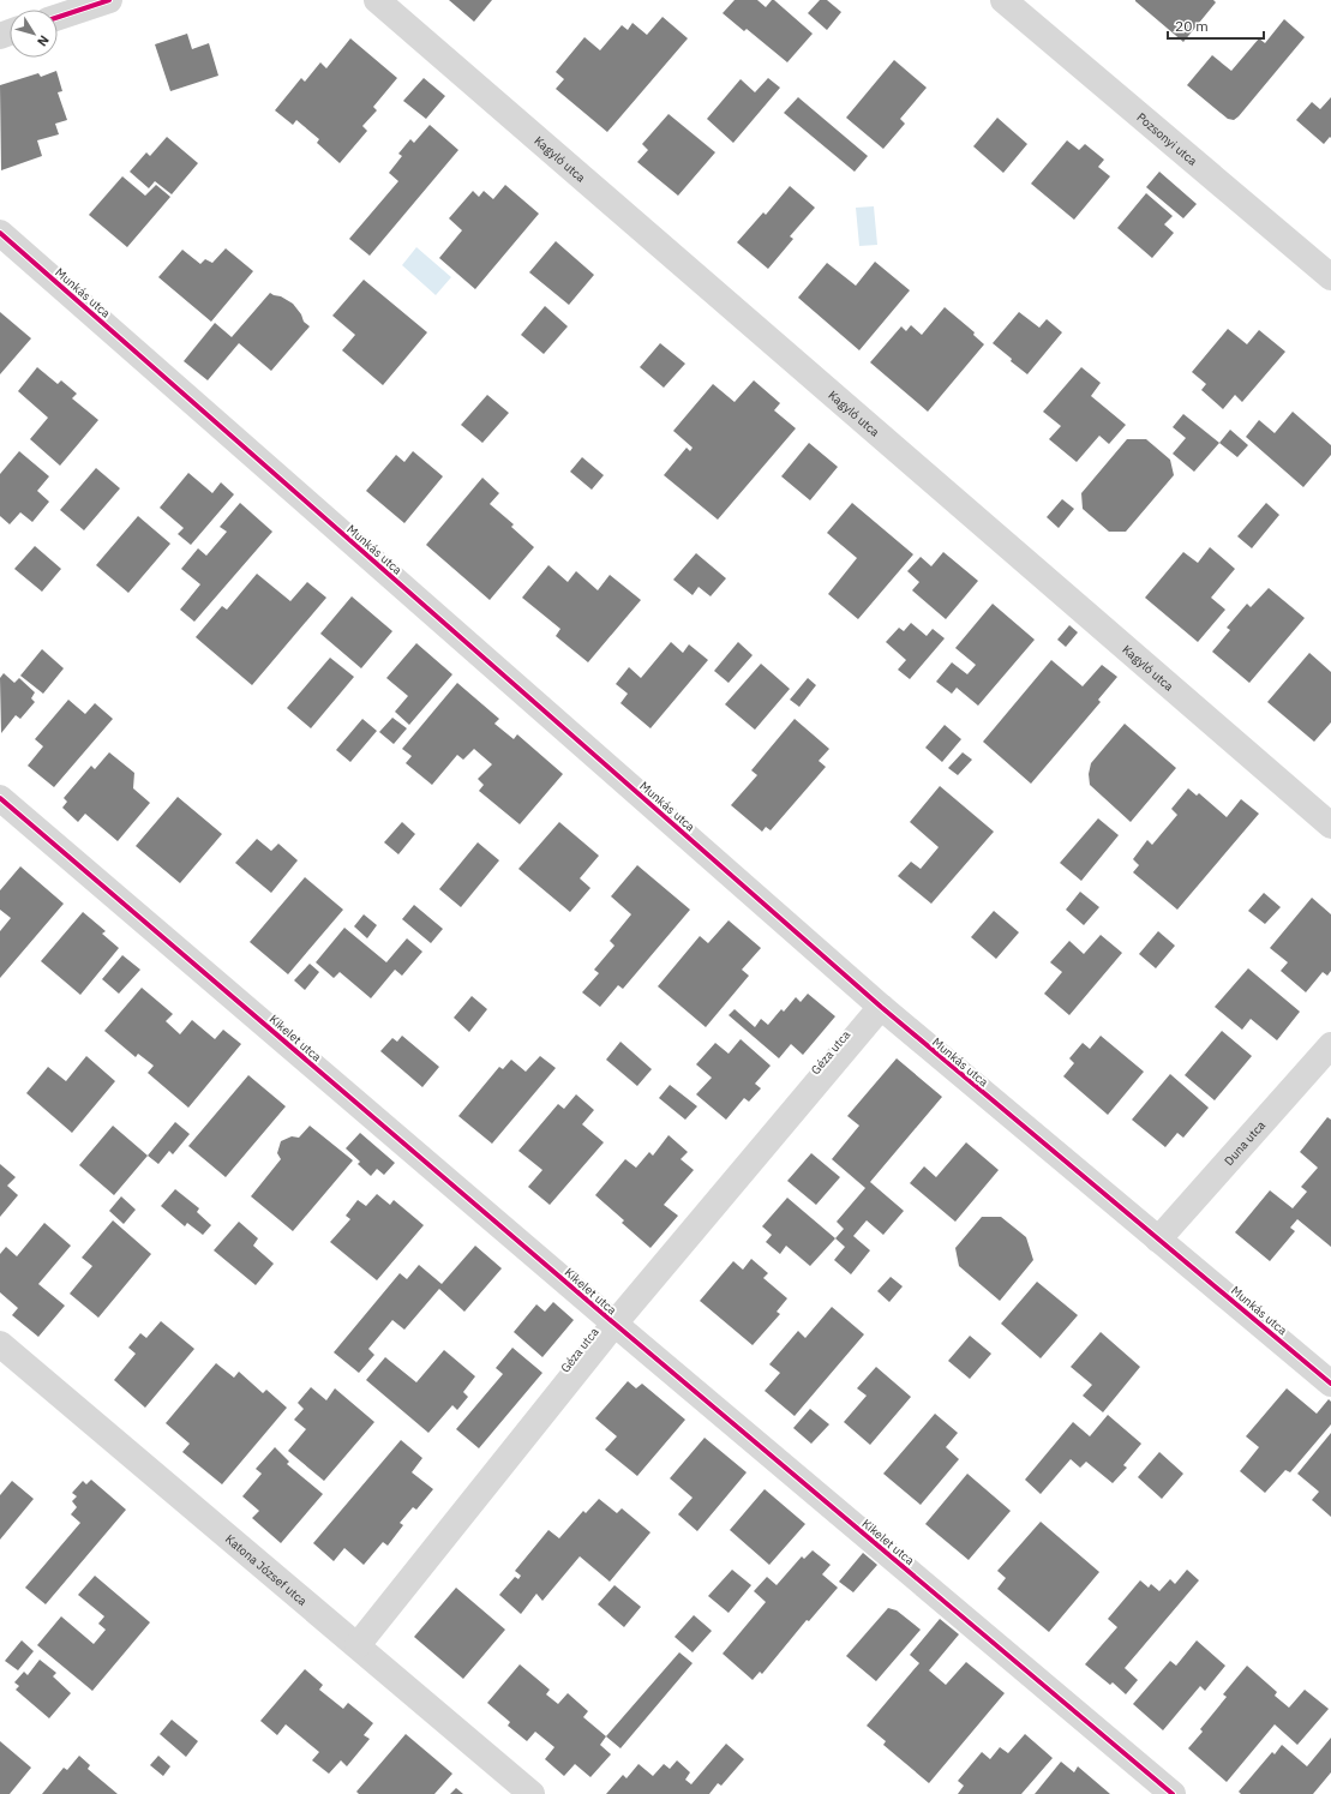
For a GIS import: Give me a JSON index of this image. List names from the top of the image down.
{
  "streets": {
    "street": [
      "Pozsonyi utca",
      "Kagyló utca",
      "Munkás utca",
      "Kikelet utca",
      "Géza utca",
      "Duna utca",
      "Katona József utca"
    ]
  },
  "crossings": [
    ["Munkás utca", "Géza utca"],
    ["Munkás utca", "Duna utca"],
    ["Kikelet utca", "Géza utca"],
    ["Géza utca", "Katona József utca"]
  ],
  "scale_bar": "20 m",
  "north": "bottom right"
}
